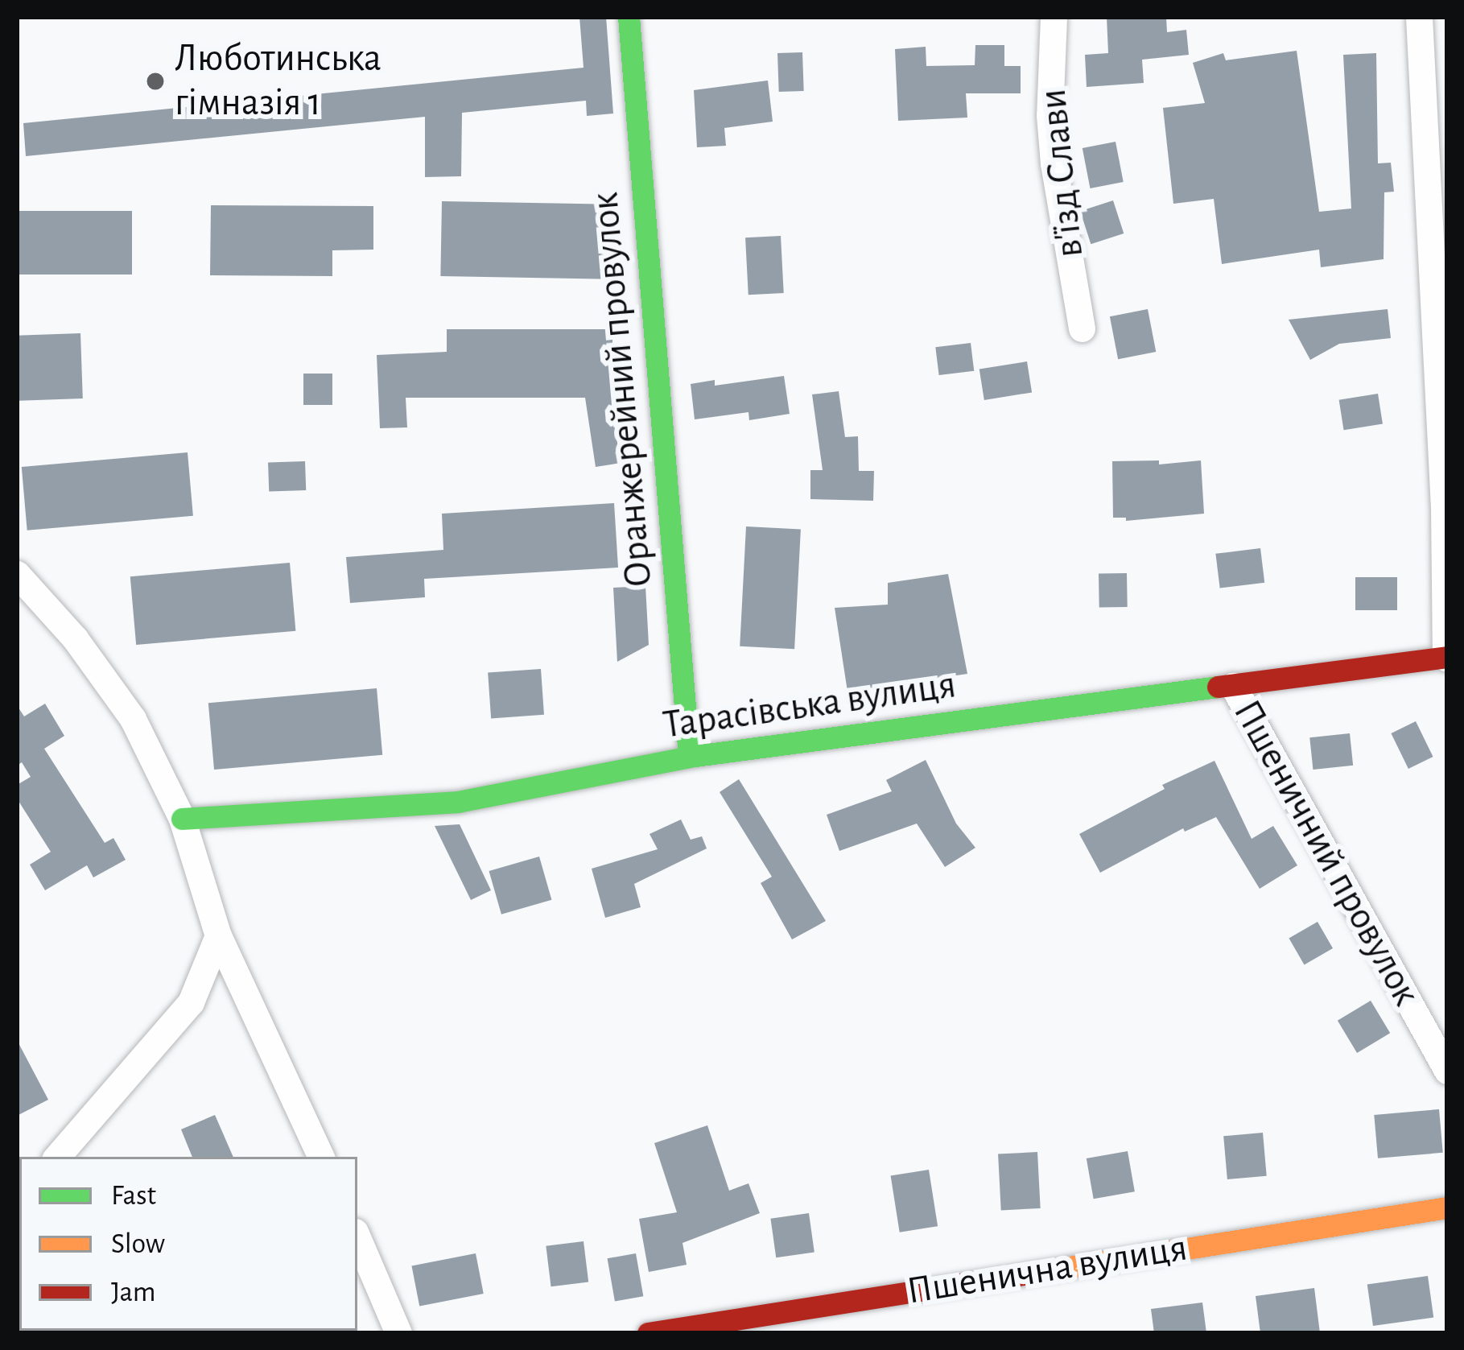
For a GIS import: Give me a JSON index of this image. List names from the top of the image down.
{
  "streets": {
    "street": [
      "в'їзд Слави",
      "Оранжерейний провулок",
      "Тарасівська вулиця",
      "Пшеничний провулок",
      "Пшенична вулиця"
    ]
  },
  "crossings": [
    ["Оранжерейний провулок", "Тарасівська вулиця"],
    ["Тарасівська вулиця", "Пшеничний провулок"]
  ],
  "places": ["Люботинська гiмназiя 1"],
  "legend": ["Fast", "Slow", "Jam"]
}
